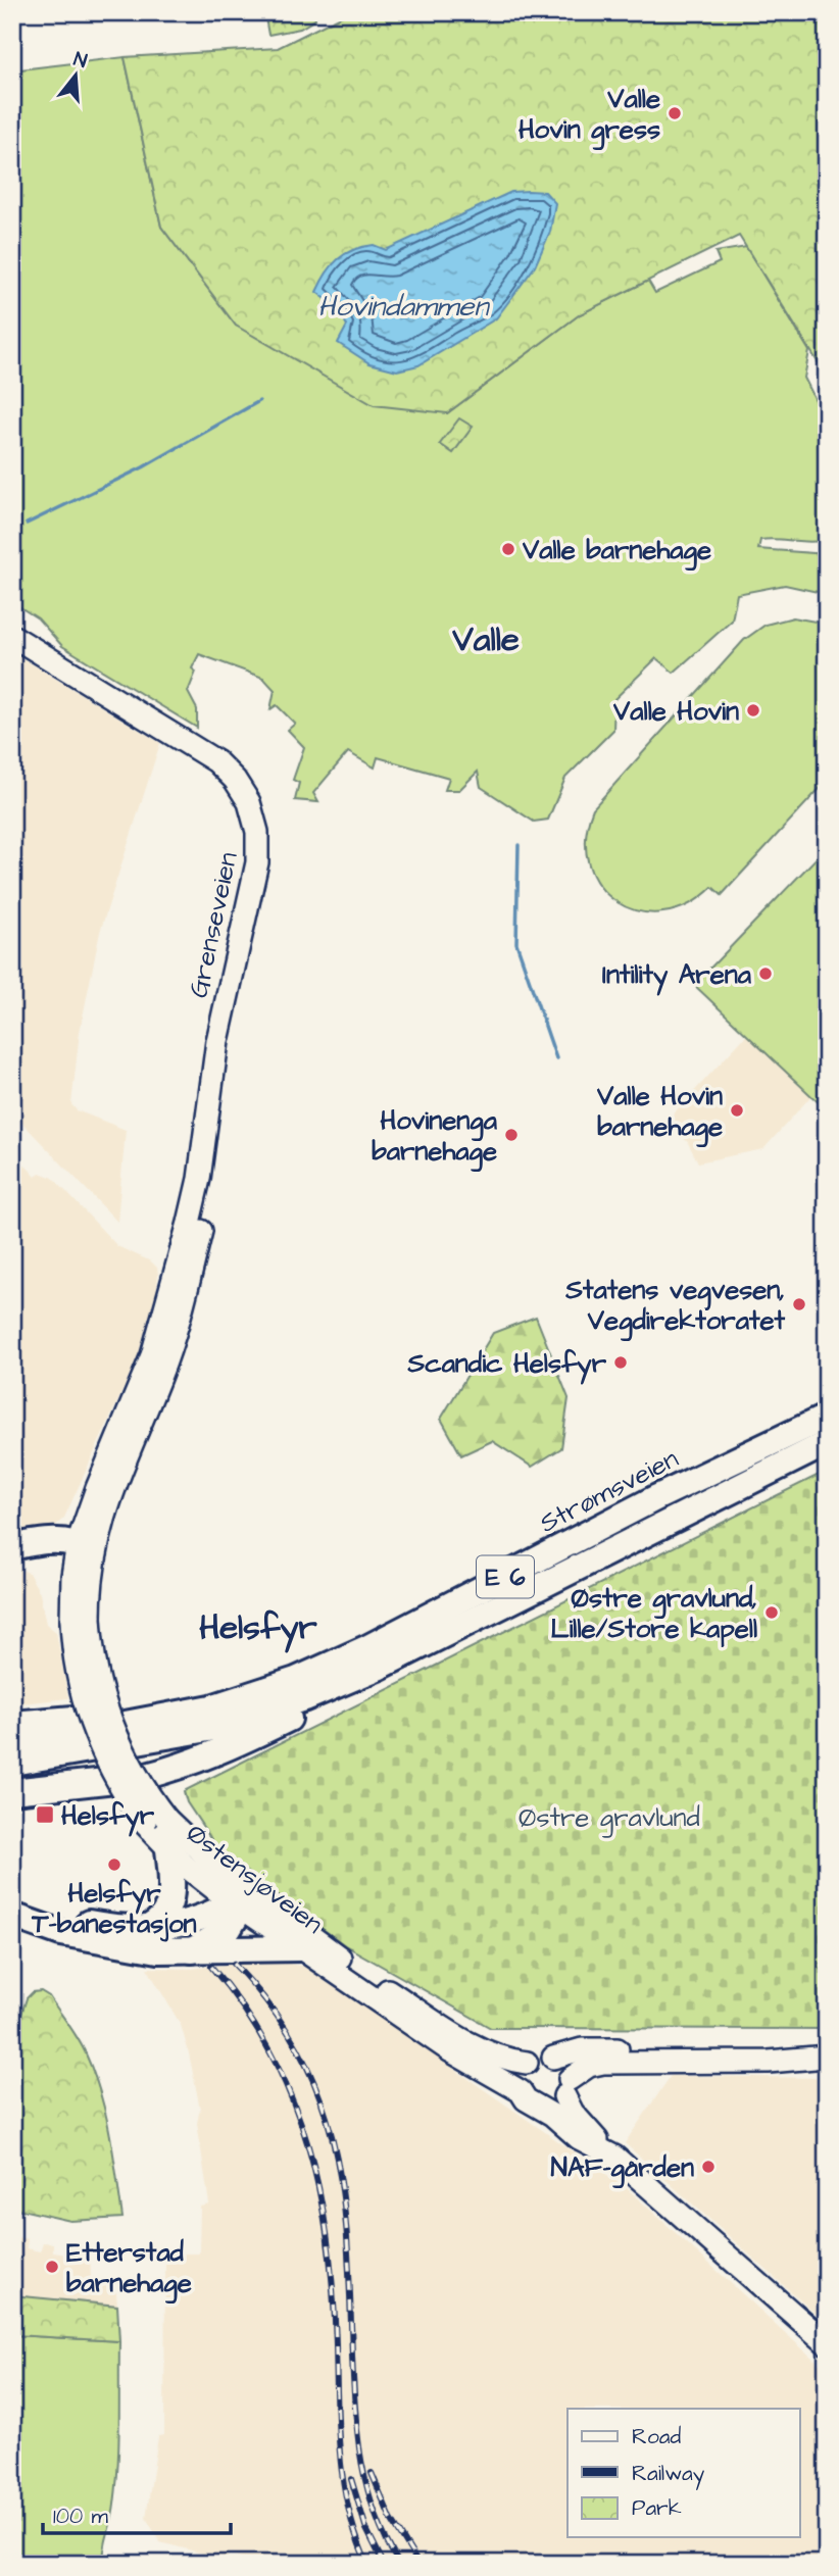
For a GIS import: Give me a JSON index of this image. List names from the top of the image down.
{
  "streets": {
    "highway": ["Strømsveien", "E 6"],
    "main road": ["Grenseveien", "Østensjøveien"]
  },
  "crossings": [
    ["Grenseveien", "Østensjøveien"]
  ],
  "districts": ["Valle", "Helsfyr"],
  "water": ["Hovindammen"],
  "parks": ["Østre gravlund"],
  "places": {
    "other": [
      "Valle Hovin gress",
      "Valle barnehage",
      "Valle Hovin",
      "Intility Arena",
      "Valle Hovin barnehage",
      "Hovinenga barnehage",
      "Statens vegvesen, Vegdirektoratet",
      "Scandic Helsfyr",
      "Østre gravlund, Lille/Store kapell",
      "Helsfyr T-banestasjon",
      "NAF-gården",
      "Etterstad barnehage"
    ],
    "transit": ["Helsfyr"]
  },
  "legend": ["Road", "Railway", "Park"],
  "scale_bar": "100 m",
  "north": "top"
}
